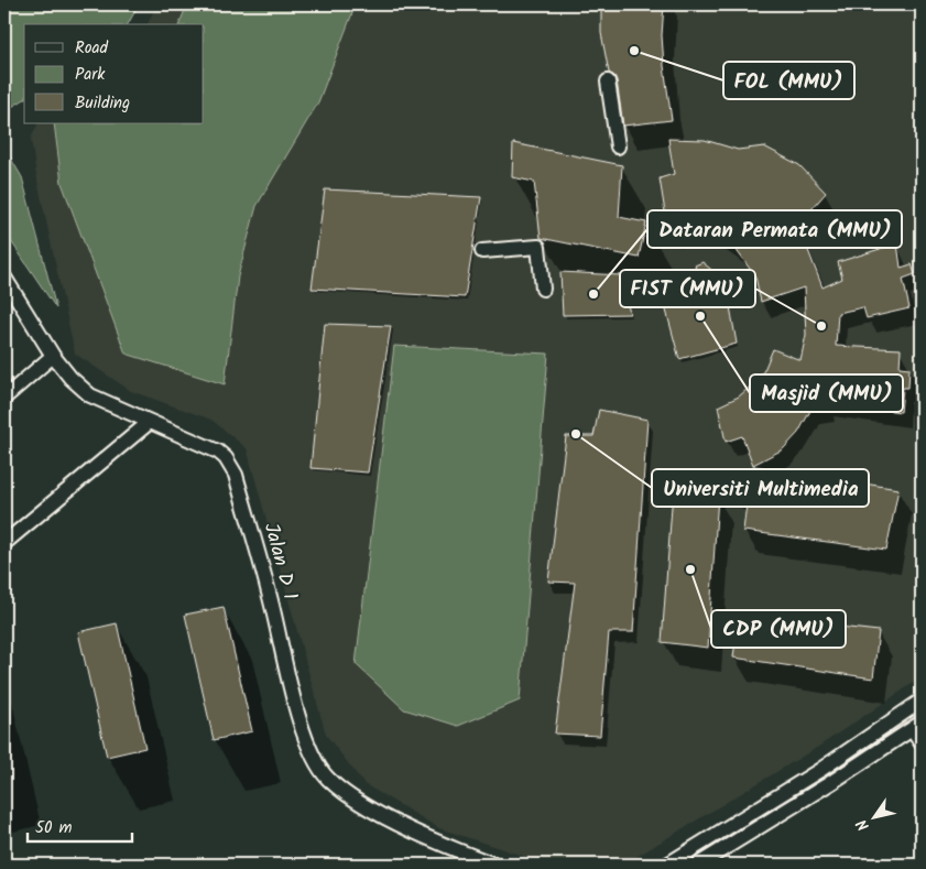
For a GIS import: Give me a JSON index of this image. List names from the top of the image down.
{
  "streets": {
    "street": ["Jalan D 1"]
  },
  "places": [
    "FOL (MMU)",
    "Dataran Permata (MMU)",
    "Masjid (MMU)",
    "FIST (MMU)",
    "Universiti Multimedia",
    "CDP (MMU)"
  ],
  "legend": ["Road", "Park", "Building"],
  "scale_bar": "50 m",
  "north": "bottom left"
}
